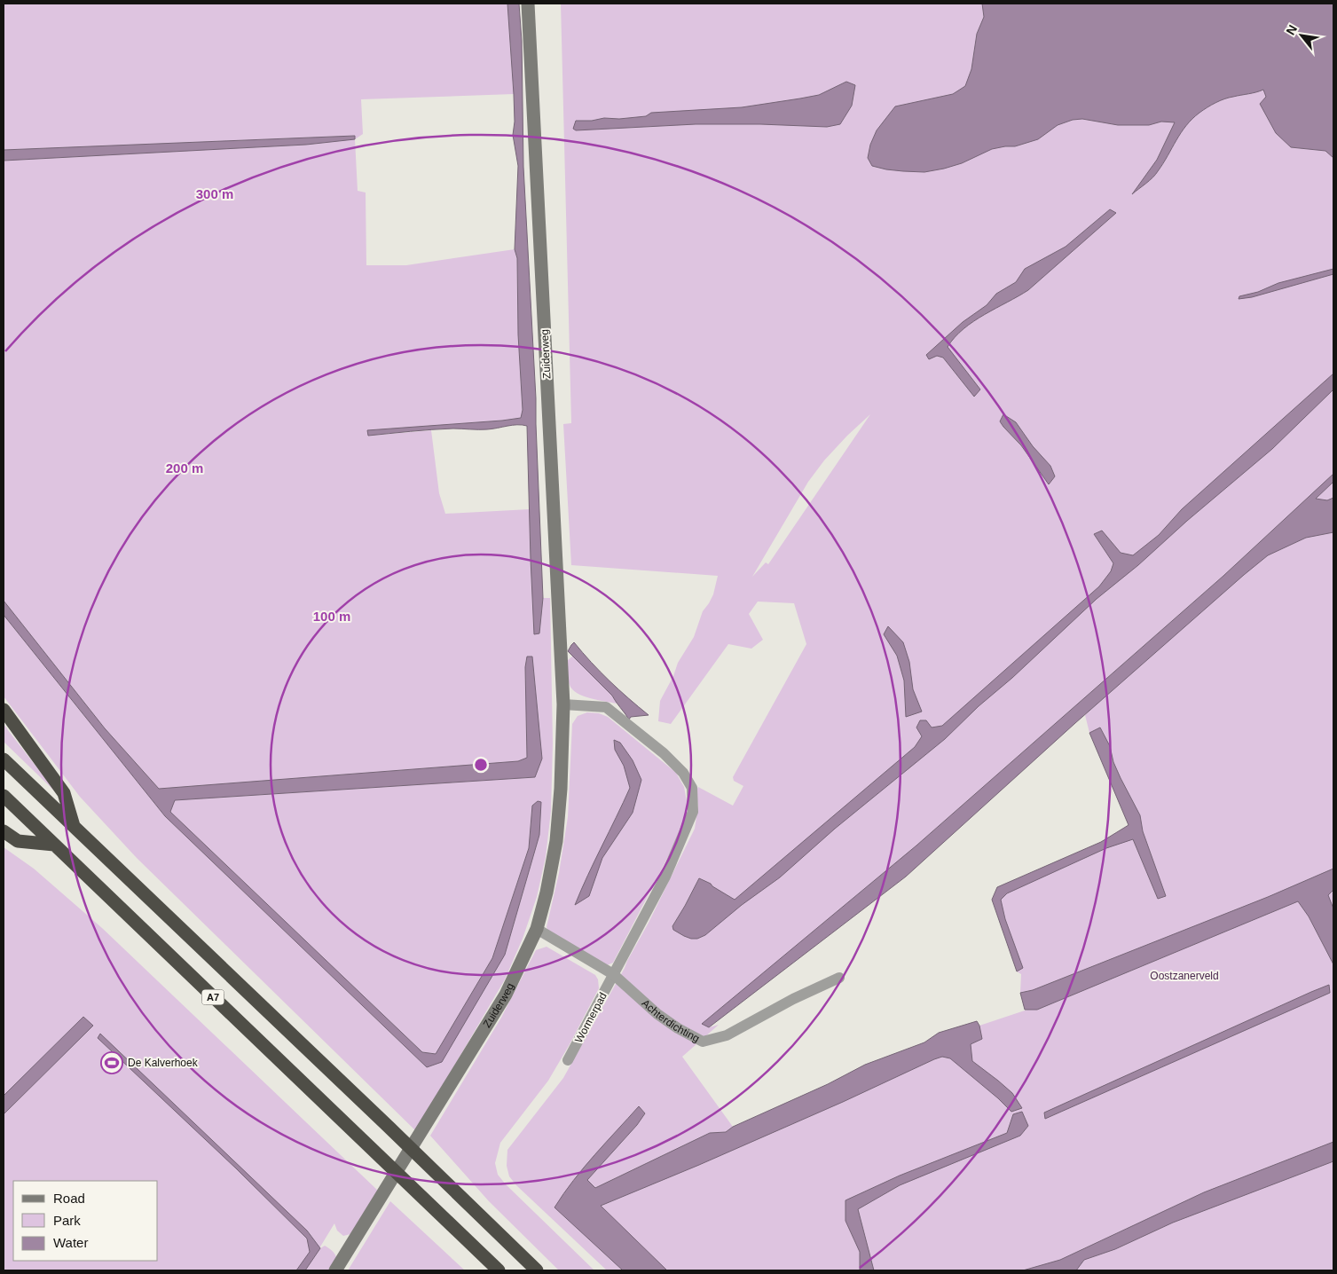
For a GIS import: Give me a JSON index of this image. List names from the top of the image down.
{
  "streets": {
    "highway": ["A7"],
    "street": ["Zuiderweg", "Wormerpad", "Achterdichting"]
  },
  "crossings": [
    ["Zuiderweg", "Achterdichting"],
    ["Wormerpad", "Achterdichting"]
  ],
  "parks": ["Oostzanerveld"],
  "places": {
    "sports": ["De Kalverhoek"]
  },
  "legend": ["Road", "Park", "Water"],
  "north": "top left",
  "rings": ["300 m", "200 m", "100 m"]
}
